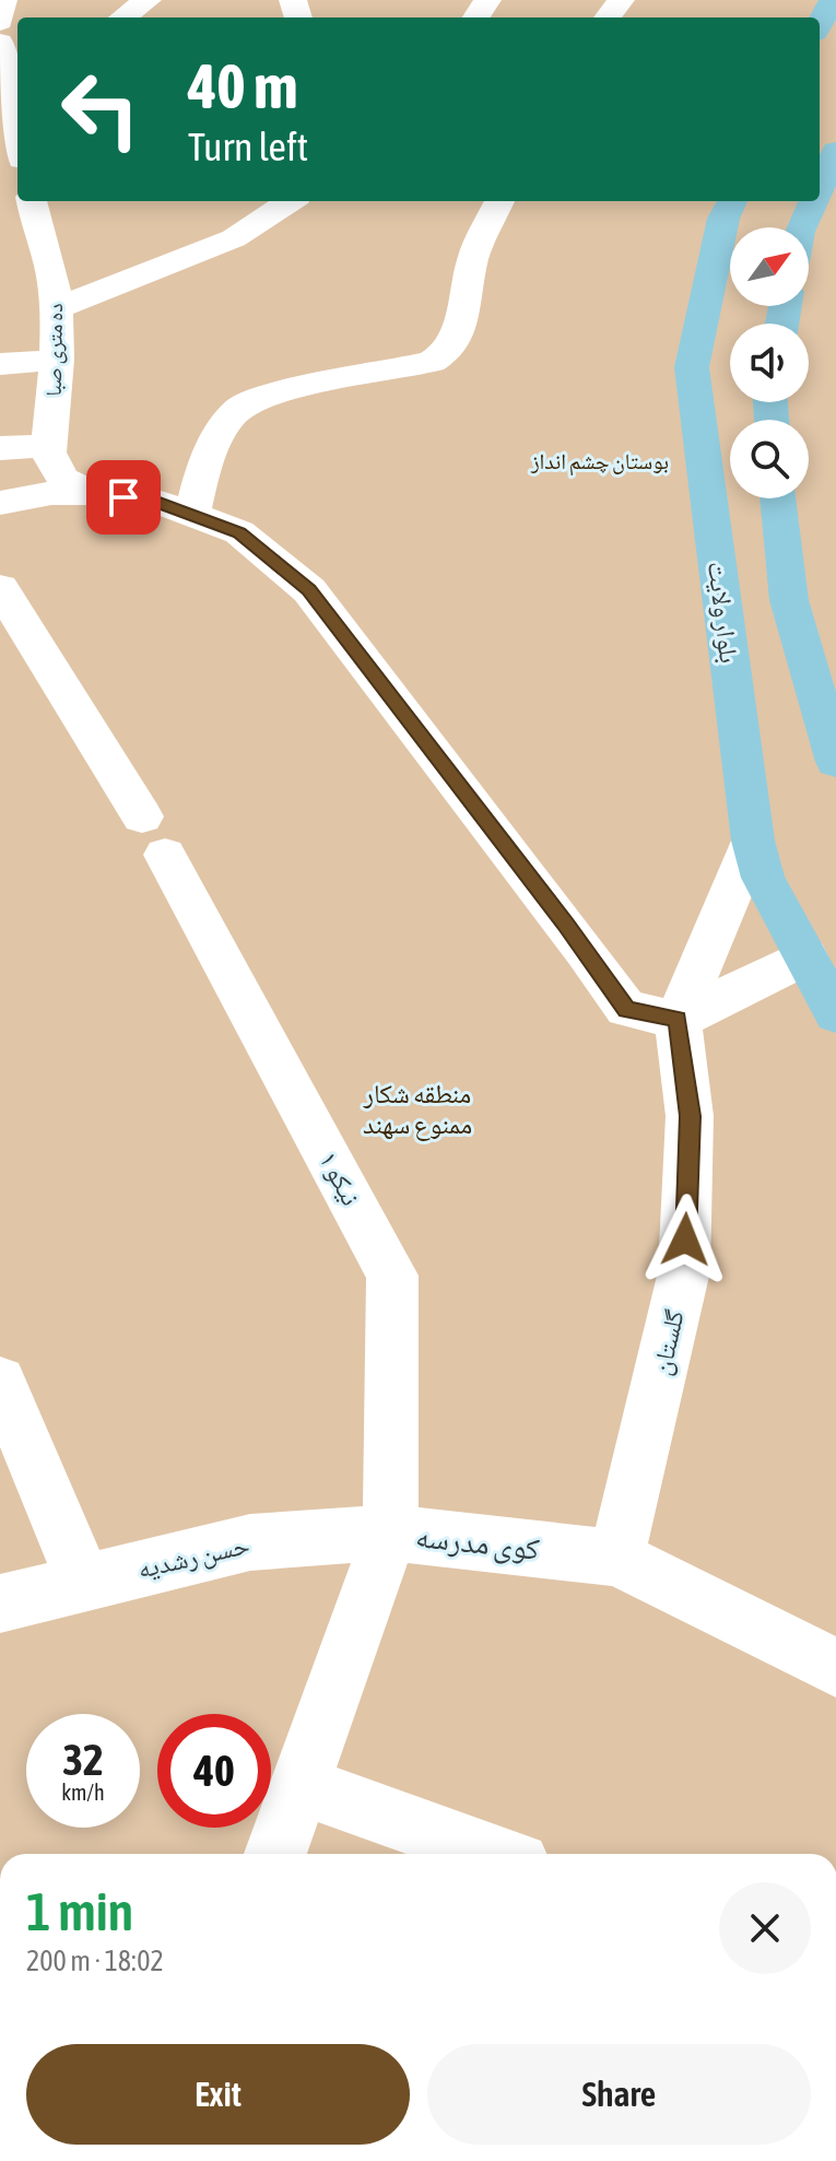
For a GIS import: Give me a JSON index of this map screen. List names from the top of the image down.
{
  "streets": {
    "main road": ["بلوار ولایت"],
    "street": [
      "ده متری صبا",
      "نیکو ۱",
      "گلستان",
      "کوی مدرسه",
      "حسن رشدیه"
    ]
  },
  "crossings": [
    ["بلوار ولایت", "گلستان"],
    ["نیکو ۱", "کوی مدرسه"],
    ["نیکو ۱", "حسن رشدیه"],
    ["گلستان", "کوی مدرسه"],
    ["کوی مدرسه", "حسن رشدیه"]
  ],
  "parks": ["بوستان چشم انداز", "منطقه شکار ممنوع سهند"],
  "north": "top right",
  "page": {
    "turn": ["40 m", "Turn left"],
    "speed": "32 km/h",
    "limit": "40",
    "heading": ["1 min", "200 m · 18:02"],
    "buttons": ["Exit", "Share"]
  }
}
